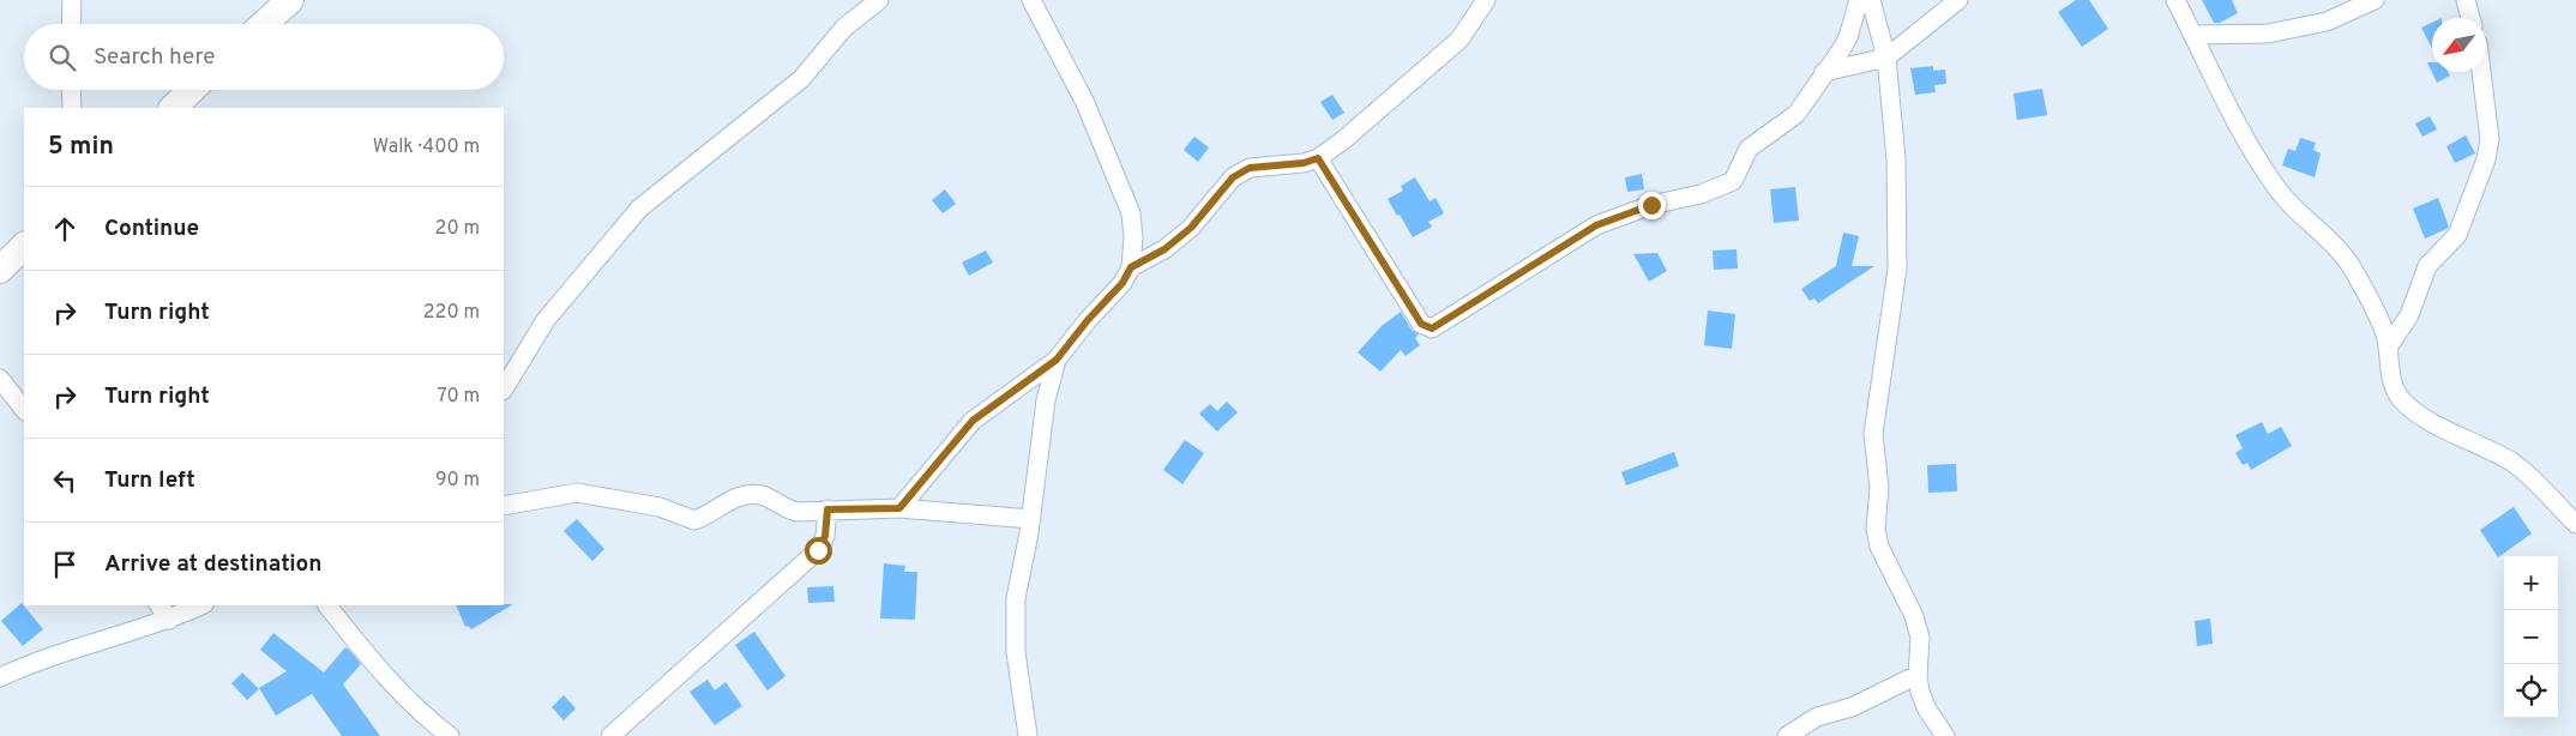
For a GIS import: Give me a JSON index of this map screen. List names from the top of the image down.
{
  "north": "bottom left",
  "page": {
    "search": "Search here",
    "heading": ["5 min", "Walk · 400 m"],
    "list": [
      ["Continue", "20 m"],
      ["Turn right", "220 m"],
      ["Turn right", "70 m"],
      ["Turn left", "90 m"],
      "Arrive at destination"
    ],
    "map_buttons": ["+", "−"]
  }
}
